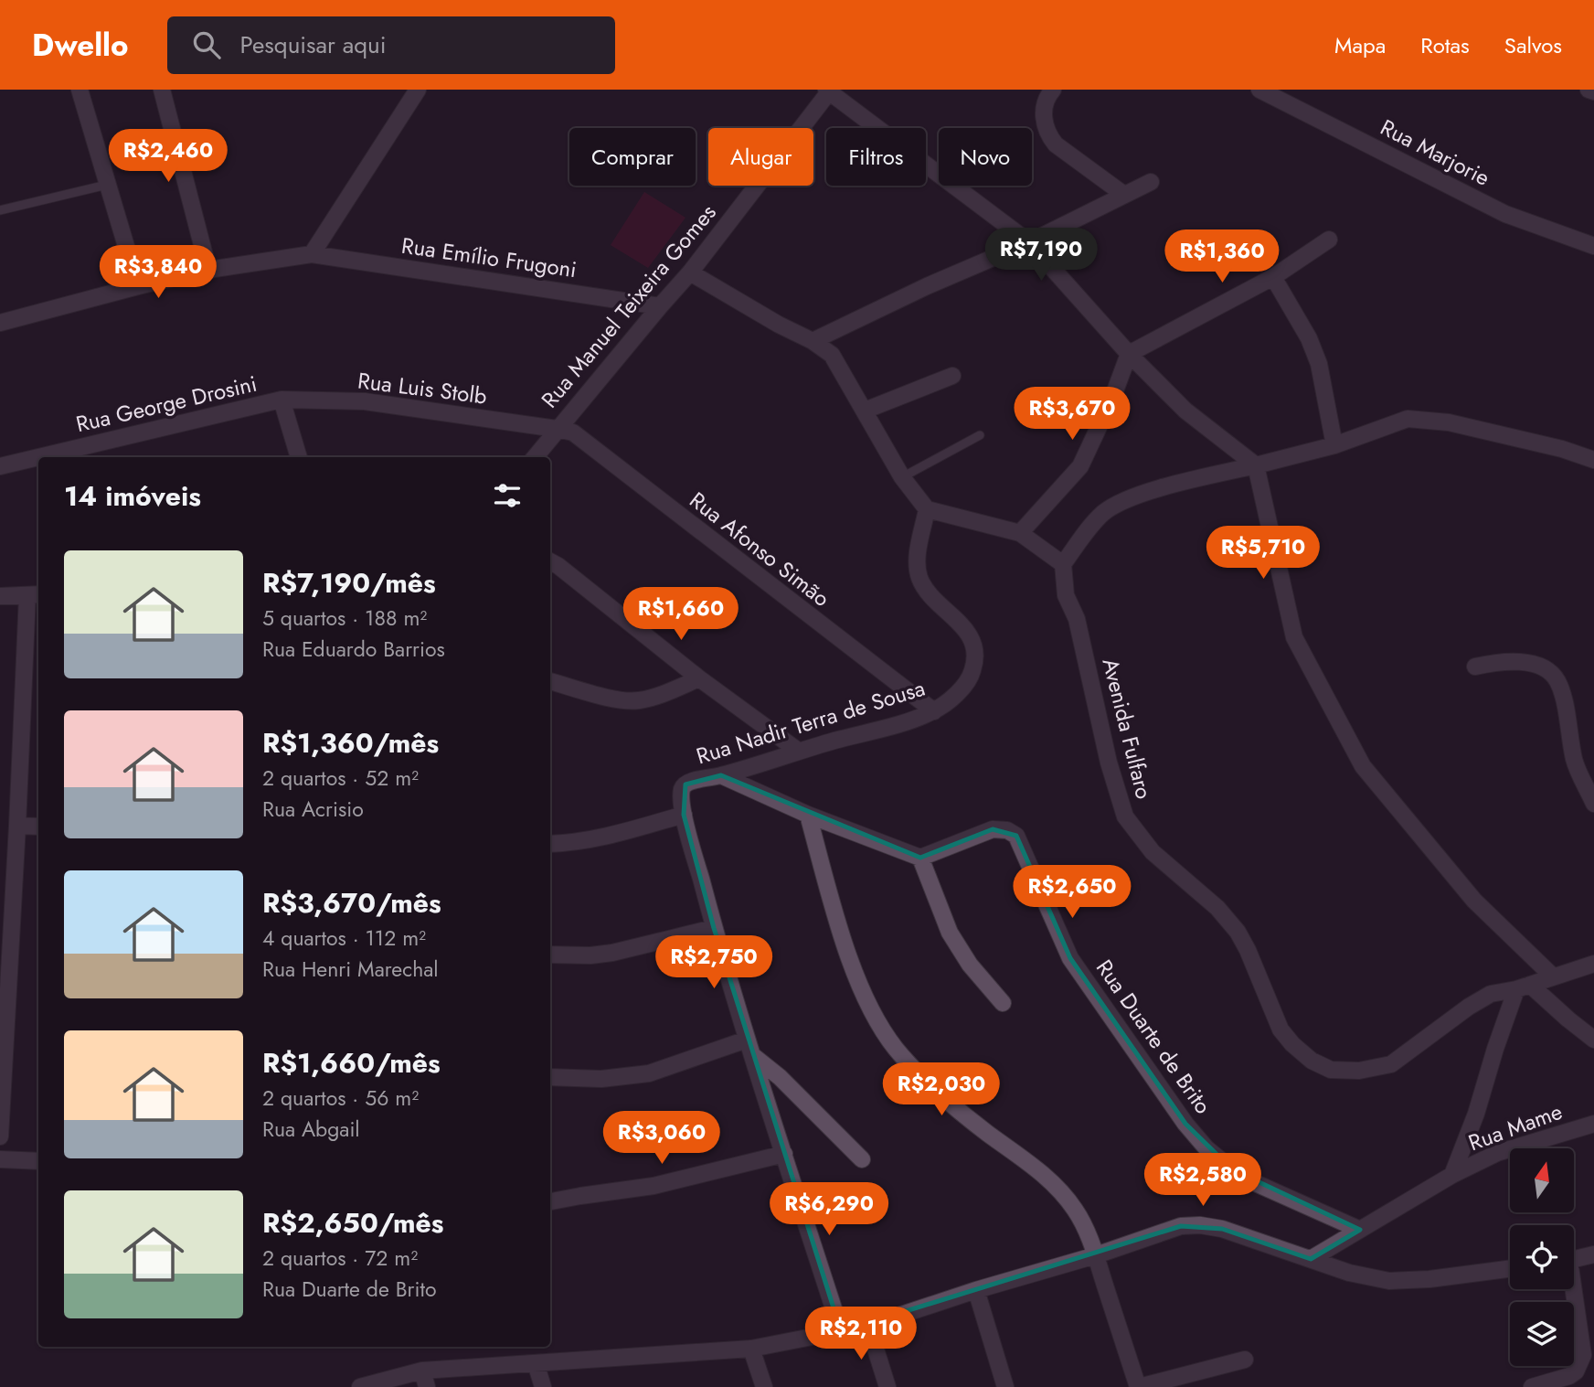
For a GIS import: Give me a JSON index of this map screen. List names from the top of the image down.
{
  "streets": {
    "street": [
      "Rua Marjorie",
      "Rua Emílio Frugoni",
      "Rua Manuel Teixeira Gomes",
      "Rua Luis Stolb",
      "Rua George Drosini",
      "Rua Afonso Simão",
      "Rua Nadir Terra de Sousa",
      "Avenida Fulfaro",
      "Rua Duarte de Brito",
      "Rua Mame"
    ]
  },
  "crossings": [
    ["Rua Emílio Frugoni", "Rua Manuel Teixeira Gomes"],
    ["Rua Manuel Teixeira Gomes", "Rua Luis Stolb"],
    ["Rua Manuel Teixeira Gomes", "Rua Afonso Simão"],
    ["Rua Luis Stolb", "Rua George Drosini"],
    ["Rua Luis Stolb", "Rua Afonso Simão"],
    ["Rua Afonso Simão", "Rua Nadir Terra de Sousa"]
  ],
  "north": "top",
  "page": {
    "header": "Dwello",
    "search": "Pesquisar aqui",
    "nav": ["Mapa", "Rotas", "Salvos"],
    "chip": [
      "Comprar",
      "Alugar",
      "Filtros",
      "Novo"
    ],
    "price": [
      "R$2,460",
      "R$7,190",
      "R$1,360",
      "R$3,840",
      "R$3,670",
      "R$5,710",
      "R$1,660",
      "R$2,650",
      "R$2,750",
      "R$2,030",
      "R$3,060",
      "R$2,580",
      "R$6,290",
      "R$2,110"
    ],
    "heading": "14 imóveis",
    "list": [
      {
        "name": "R$7,190/mês",
        "note": "5 quartos · 188 m² · Rua Eduardo Barrios"
      },
      {
        "name": "R$1,360/mês",
        "note": "2 quartos · 52 m² · Rua Acrisio"
      },
      {
        "name": "R$3,670/mês",
        "note": "4 quartos · 112 m² · Rua Henri Marechal"
      },
      {
        "name": "R$1,660/mês",
        "note": "2 quartos · 56 m² · Rua Abgail"
      },
      {
        "name": "R$2,650/mês",
        "note": "2 quartos · 72 m² · Rua Duarte de Brito"
      }
    ]
  }
}
